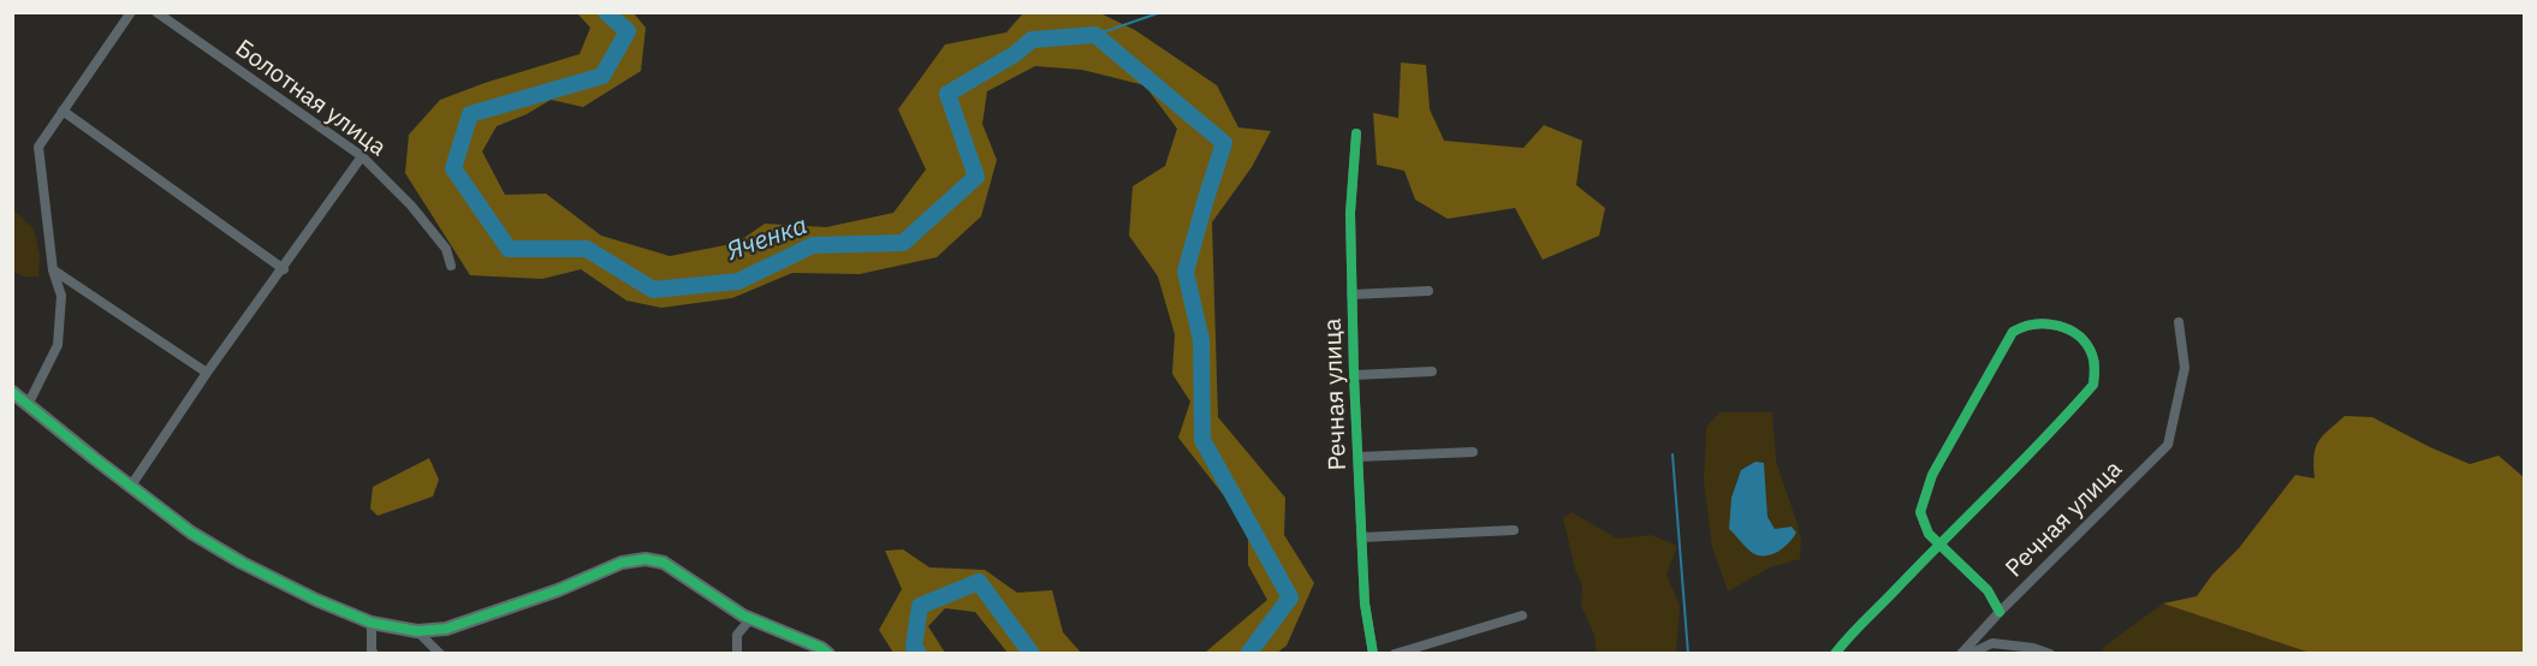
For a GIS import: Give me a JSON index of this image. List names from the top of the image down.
{
  "streets": {
    "street": ["Болотная улица", "Речная улица"]
  },
  "water": ["Яченка"]
}
